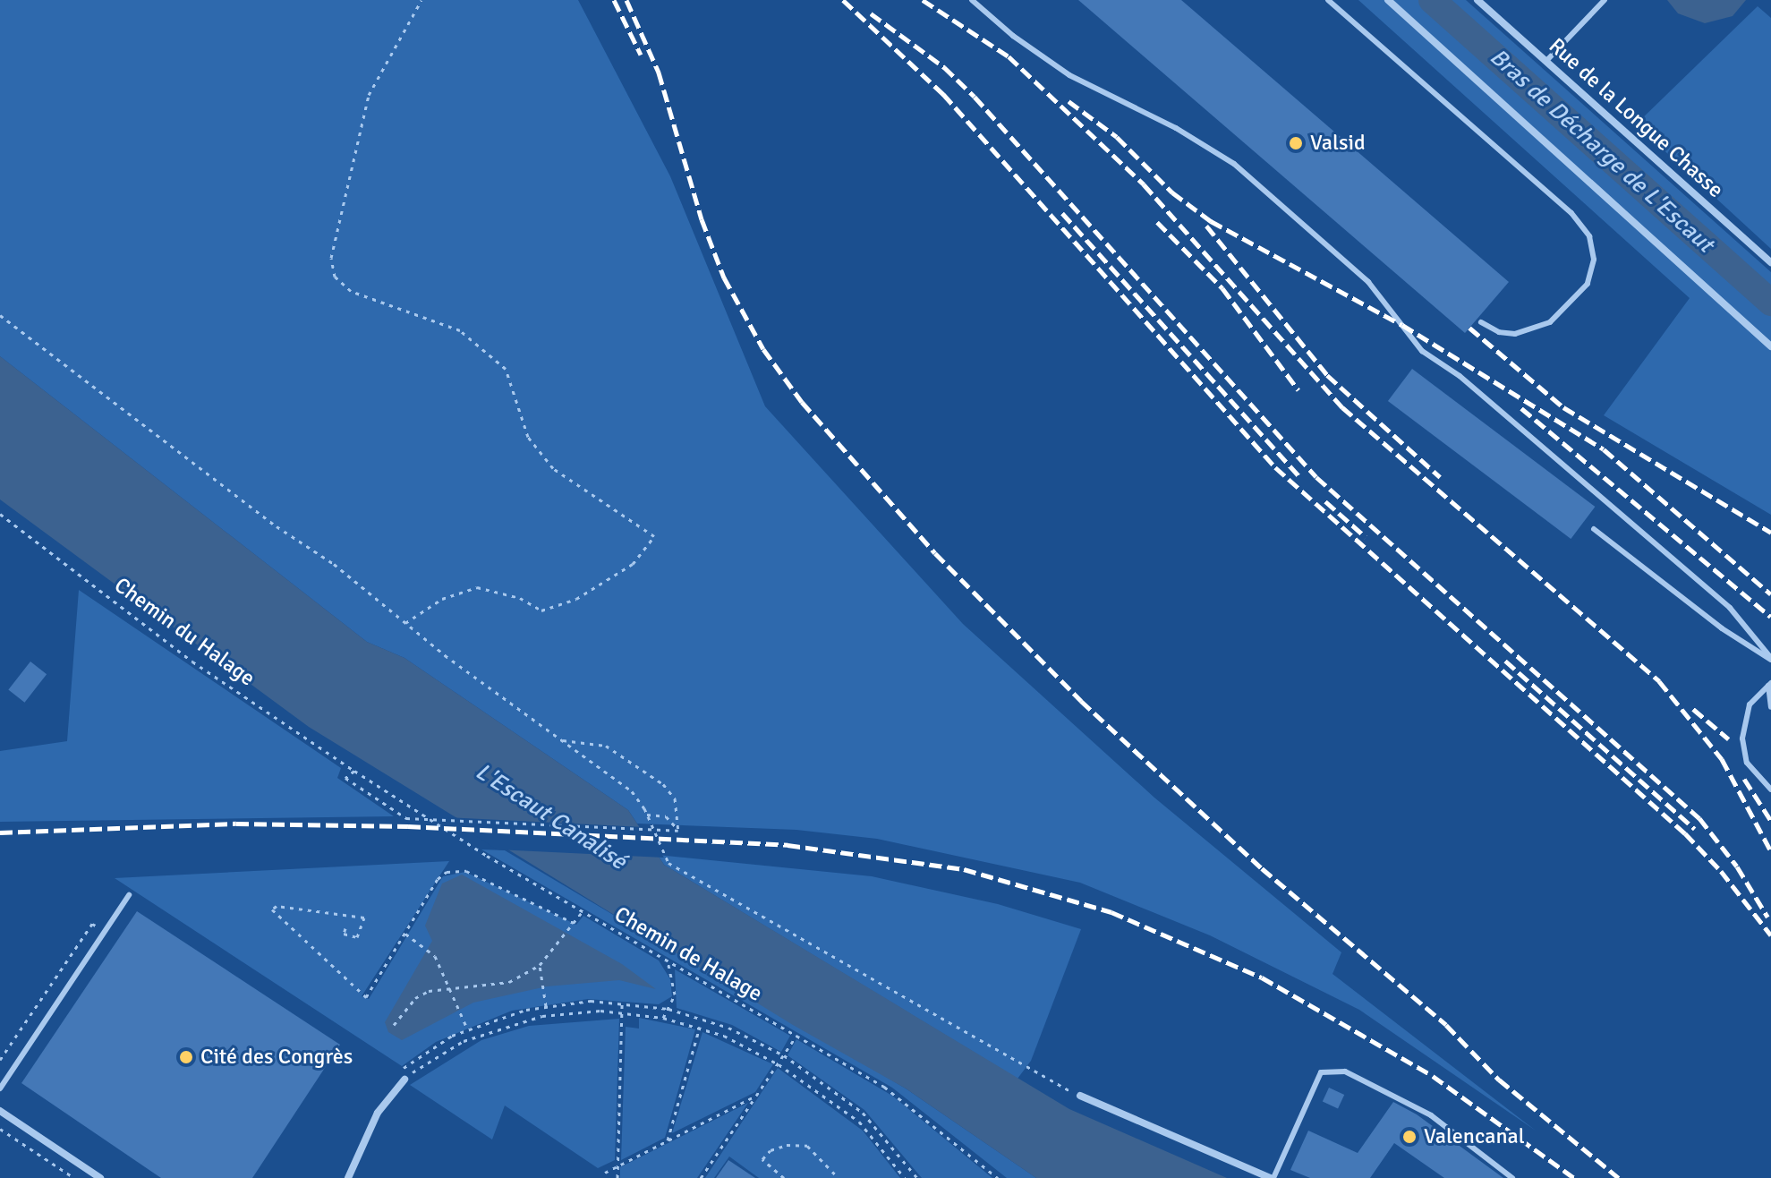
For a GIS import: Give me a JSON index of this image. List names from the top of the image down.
{
  "streets": {
    "street": ["Rue de la Longue Chasse"],
    "path": ["Chemin du Halage", "Chemin de Halage"]
  },
  "crossings": [
    ["Chemin du Halage", "Chemin de Halage"]
  ],
  "water": ["Bras de Décharge de L'Escaut", "L'Escaut Canalisé"],
  "places": ["Valsid", "Cité des Congrès", "Valencanal"]
}
